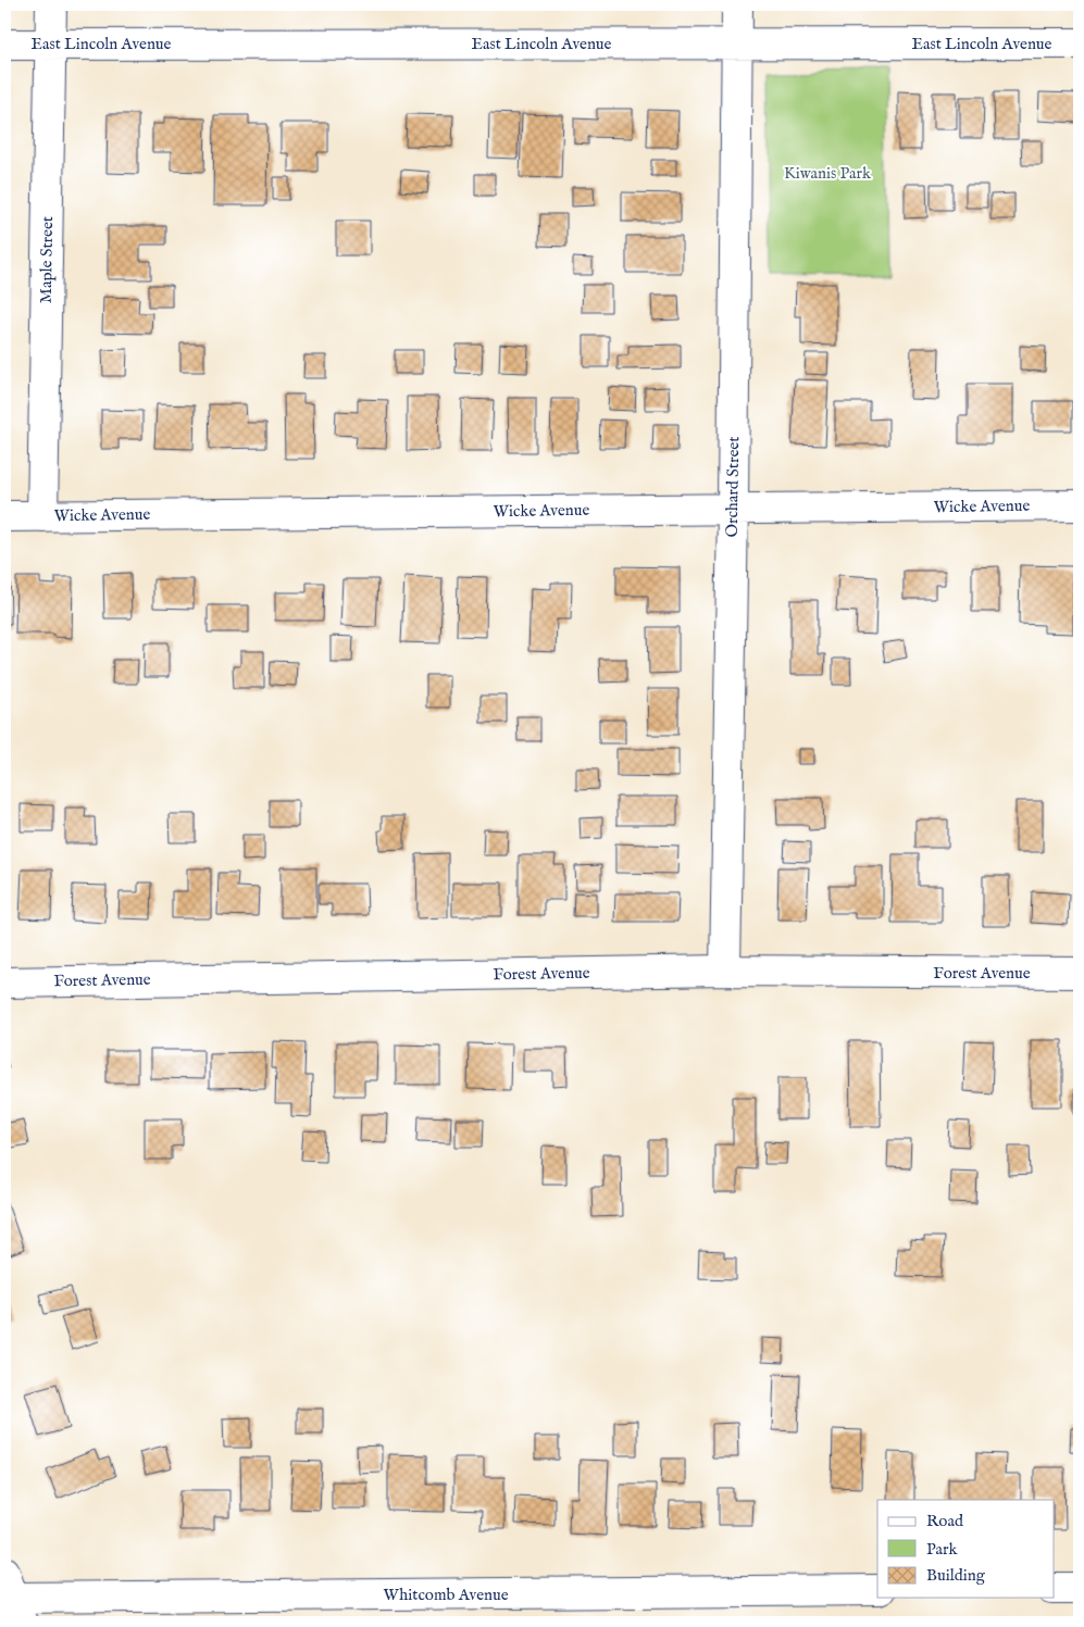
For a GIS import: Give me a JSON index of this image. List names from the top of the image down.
{
  "streets": {
    "street": [
      "East Lincoln Avenue",
      "Maple Street",
      "Orchard Street",
      "Wicke Avenue",
      "Forest Avenue",
      "Whitcomb Avenue"
    ]
  },
  "crossings": [
    ["East Lincoln Avenue", "Maple Street"],
    ["East Lincoln Avenue", "Orchard Street"],
    ["Maple Street", "Wicke Avenue"],
    ["Orchard Street", "Wicke Avenue"],
    ["Orchard Street", "Forest Avenue"]
  ],
  "parks": ["Kiwanis Park"],
  "legend": ["Road", "Park", "Building"]
}
